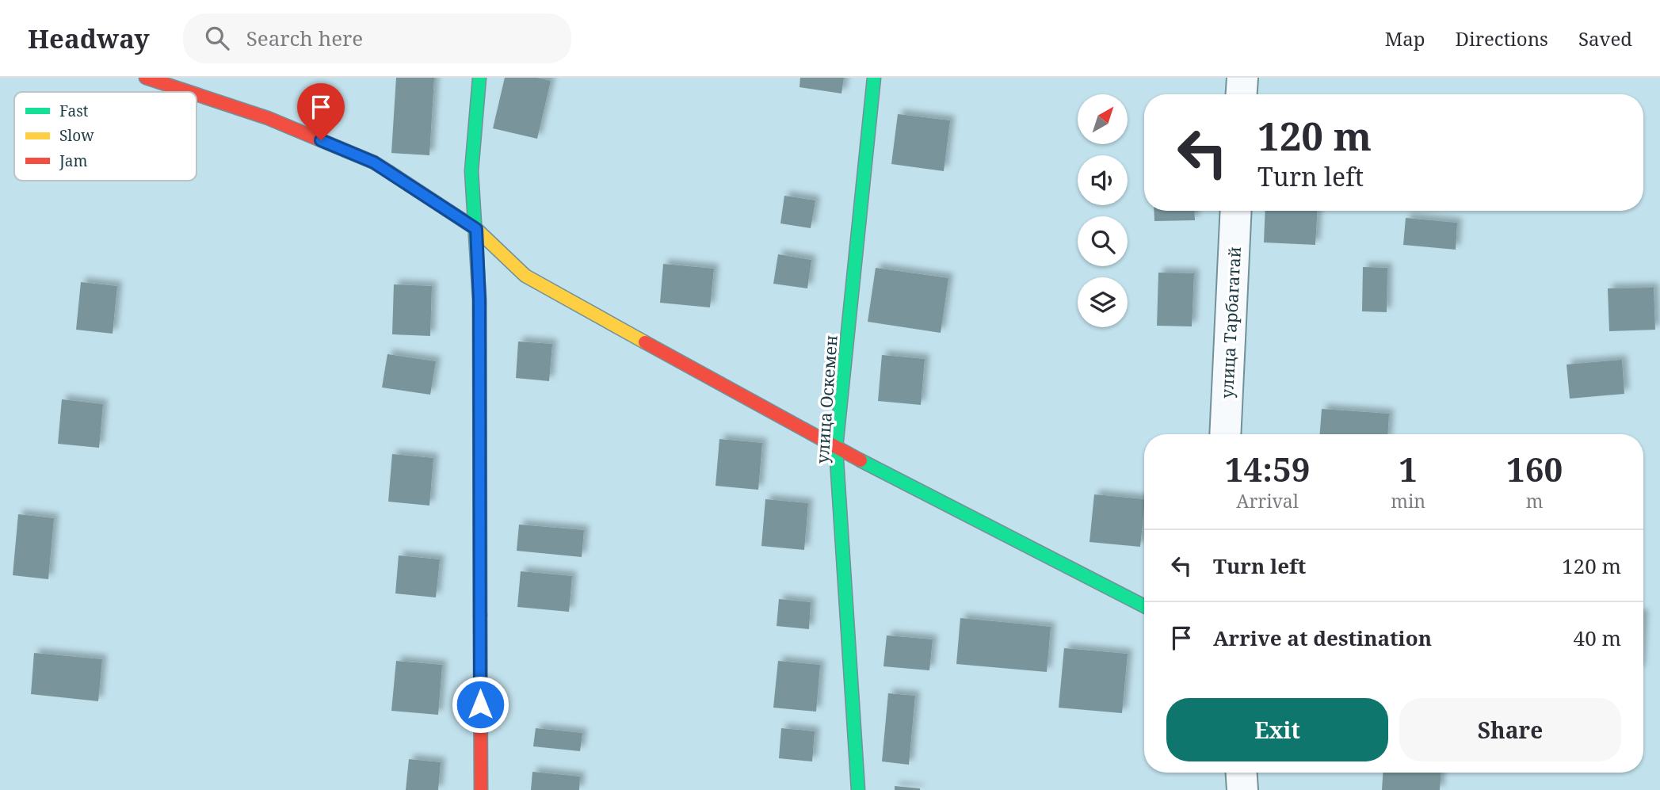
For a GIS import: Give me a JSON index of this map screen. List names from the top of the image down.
{
  "streets": {
    "street": ["улица Тарбагатай", "улица Оскемен"]
  },
  "legend": ["Fast", "Slow", "Jam"],
  "north": "top right",
  "page": {
    "header": "Headway",
    "search": "Search here",
    "nav": ["Map", "Directions", "Saved"],
    "turn": ["120 m", "Turn left"],
    "eta": [
      "14:59",
      "Arrival",
      "1",
      "min",
      "160",
      "m"
    ],
    "list": [
      {
        "name": "Turn left",
        "value": "120 m"
      },
      {
        "name": "Arrive at destination",
        "value": "40 m"
      }
    ],
    "buttons": ["Exit", "Share"]
  }
}
